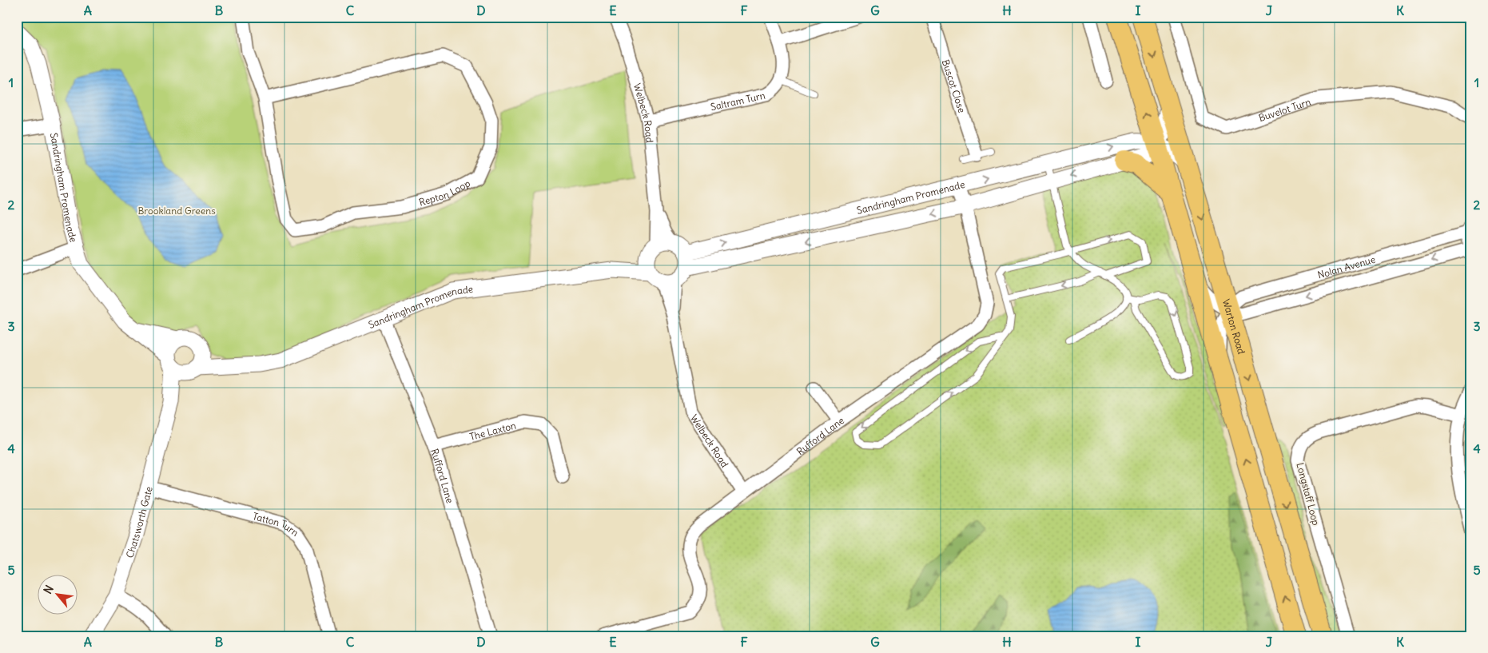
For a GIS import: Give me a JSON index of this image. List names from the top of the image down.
{
  "streets": {
    "main road": ["Warton Road"],
    "street": [
      "Buscot Close",
      "Saltram Turn",
      "Buvelot Turn",
      "Welbeck Road",
      "Sandringham Promenade",
      "Repton Loop",
      "Nolan Avenue",
      "The Laxton",
      "Rufford Lane",
      "Longstaff Loop",
      "Chatsworth Gate",
      "Tatton Turn"
    ]
  },
  "crossings": [
    ["Saltram Turn", "Welbeck Road"],
    ["Welbeck Road", "Sandringham Promenade"],
    ["Welbeck Road", "Rufford Lane"],
    ["Sandringham Promenade", "Rufford Lane"],
    ["Sandringham Promenade", "Chatsworth Gate"],
    ["Nolan Avenue", "Warton Road"],
    ["The Laxton", "Rufford Lane"],
    ["Chatsworth Gate", "Tatton Turn"]
  ],
  "parks": ["Brookland Greens"],
  "north": "top left",
  "grid": {
    "columns": [
      "A",
      "B",
      "C",
      "D",
      "E",
      "F",
      "G",
      "H",
      "I",
      "J",
      "K"
    ],
    "rows": [
      "1",
      "2",
      "3",
      "4",
      "5"
    ]
  }
}
